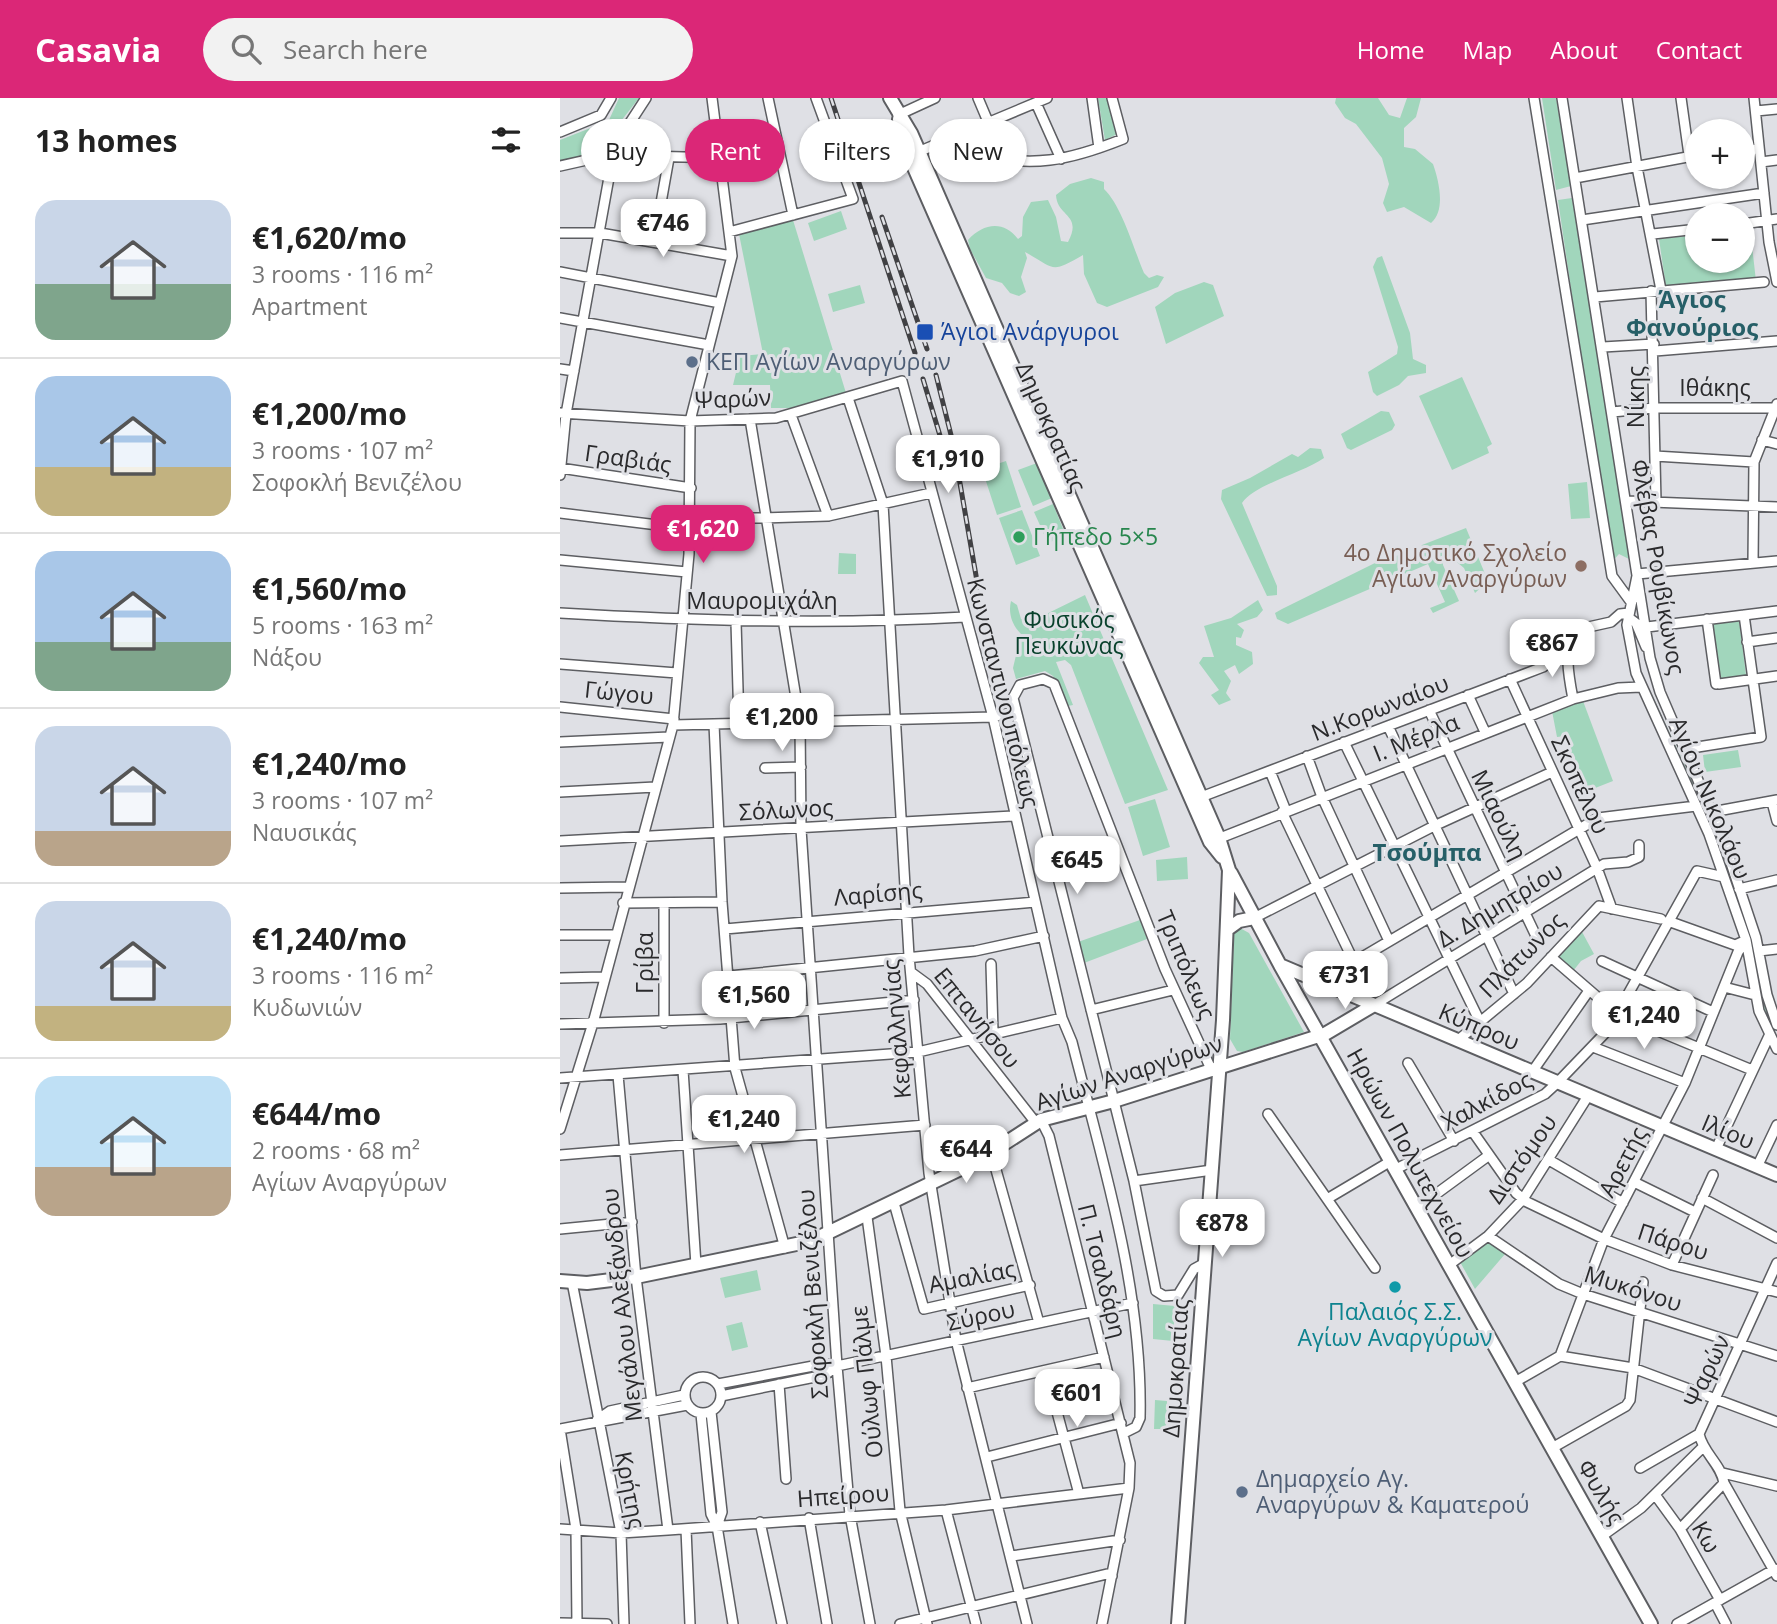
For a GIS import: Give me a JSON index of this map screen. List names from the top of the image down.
{
  "streets": {
    "main road": [
      "Δημοκρατίας",
      "Κύπρου",
      "Αγίων Αναργύρων",
      "Ιλίου",
      "Ηρώων Πολυτεχνείου",
      "Φυλής"
    ],
    "street": [
      "Ιθάκης",
      "Νίκης",
      "Ψαρών",
      "Γραβιάς",
      "Φλέβας Ρουβίκωνος",
      "Μαυρομιχάλη",
      "Γώγου",
      "Κωνσταντινουπόλεως",
      "Ν.Κορωναίου",
      "Ι. Μέρλα",
      "Σκοπέλου",
      "Αγίου Νικολάου",
      "Σόλωνος",
      "Μιαούλη",
      "Λαρίσης",
      "Δ. Δημητρίου",
      "Πλάτωνος",
      "Γρίβα",
      "Τριπόλεως",
      "Επτανήσου",
      "Κεφαλληνίας",
      "Χαλκίδος",
      "Διστόμου",
      "Αρετής",
      "Πάρου",
      "Π. Τσαλδάρη",
      "Αμαλίας",
      "Μυκόνου",
      "Σοφοκλή Βενιζέλου",
      "Μεγάλου Αλεξάνδρου",
      "Σύρου",
      "Ούλωφ Πάλμε",
      "Κρήτης",
      "Ηπείρου",
      "Κω"
    ]
  },
  "crossings": [
    ["Ιθάκης", "Νίκης"],
    ["Ιθάκης", "Φλέβας Ρουβίκωνος"],
    ["Ψαρών", "Κωνσταντινουπόλεως"],
    ["Ψαρών", "Κεφαλληνίας"],
    ["Ψαρών", "Πάρου"],
    ["Ψαρών", "Μυκόνου"],
    ["Ψαρών", "Σοφοκλή Βενιζέλου"],
    ["Δημοκρατίας", "Κωνσταντινουπόλεως"],
    ["Δημοκρατίας", "Ν.Κορωναίου"],
    ["Δημοκρατίας", "Ι. Μέρλα"],
    ["Δημοκρατίας", "Τριπόλεως"],
    ["Δημοκρατίας", "Αγίων Αναργύρων"],
    ["Δημοκρατίας", "Ηρώων Πολυτεχνείου"],
    ["Φλέβας Ρουβίκωνος", "Αγίου Νικολάου"],
    ["Μαυρομιχάλη", "Κωνσταντινουπόλεως"],
    ["Μαυρομιχάλη", "Κεφαλληνίας"],
    ["Μαυρομιχάλη", "Σοφοκλή Βενιζέλου"],
    ["Γώγου", "Κωνσταντινουπόλεως"],
    ["Γώγου", "Κεφαλληνίας"],
    ["Γώγου", "Σοφοκλή Βενιζέλου"],
    ["Κωνσταντινουπόλεως", "Σόλωνος"],
    ["Κωνσταντινουπόλεως", "Λαρίσης"],
    ["Κωνσταντινουπόλεως", "Τριπόλεως"],
    ["Κωνσταντινουπόλεως", "Αγίων Αναργύρων"],
    ["Κωνσταντινουπόλεως", "Π. Τσαλδάρη"],
    ["Κωνσταντινουπόλεως", "Σύρου"],
    ["Ν.Κορωναίου", "Σκοπέλου"],
    ["Ν.Κορωναίου", "Μιαούλη"],
    ["Ι. Μέρλα", "Σκοπέλου"],
    ["Ι. Μέρλα", "Αγίου Νικολάου"],
    ["Ι. Μέρλα", "Μιαούλη"],
    ["Σκοπέλου", "Δ. Δημητρίου"],
    ["Σκοπέλου", "Πλάτωνος"],
    ["Αγίου Νικολάου", "Διστόμου"],
    ["Αγίου Νικολάου", "Αρετής"],
    ["Σόλωνος", "Κεφαλληνίας"],
    ["Σόλωνος", "Σοφοκλή Βενιζέλου"],
    ["Μιαούλη", "Δ. Δημητρίου"],
    ["Λαρίσης", "Κεφαλληνίας"],
    ["Λαρίσης", "Σοφοκλή Βενιζέλου"],
    ["Δ. Δημητρίου", "Κύπρου"],
    ["Δ. Δημητρίου", "Αγίων Αναργύρων"],
    ["Πλάτωνος", "Κύπρου"],
    ["Τριπόλεως", "Αγίων Αναργύρων"],
    ["Επτανήσου", "Κεφαλληνίας"],
    ["Επτανήσου", "Αγίων Αναργύρων"],
    ["Επτανήσου", "Π. Τσαλδάρη"],
    ["Κύπρου", "Αγίων Αναργύρων"],
    ["Κύπρου", "Χαλκίδος"],
    ["Κύπρου", "Ιλίου"],
    ["Κύπρου", "Ηρώων Πολυτεχνείου"],
    ["Κύπρου", "Διστόμου"],
    ["Κύπρου", "Αρετής"],
    ["Κεφαλληνίας", "Αγίων Αναργύρων"],
    ["Κεφαλληνίας", "Αμαλίας"],
    ["Κεφαλληνίας", "Σύρου"],
    ["Κεφαλληνίας", "Ηπείρου"],
    ["Αγίων Αναργύρων", "Ηρώων Πολυτεχνείου"],
    ["Αγίων Αναργύρων", "Π. Τσαλδάρη"],
    ["Αγίων Αναργύρων", "Αμαλίας"],
    ["Αγίων Αναργύρων", "Σοφοκλή Βενιζέλου"],
    ["Αγίων Αναργύρων", "Μεγάλου Αλεξάνδρου"],
    ["Αγίων Αναργύρων", "Ούλωφ Πάλμε"],
    ["Αγίων Αναργύρων", "Κρήτης"],
    ["Χαλκίδος", "Ηρώων Πολυτεχνείου"],
    ["Χαλκίδος", "Διστόμου"],
    ["Ιλίου", "Αρετής"],
    ["Ηρώων Πολυτεχνείου", "Διστόμου"],
    ["Ηρώων Πολυτεχνείου", "Φυλής"],
    ["Διστόμου", "Πάρου"],
    ["Διστόμου", "Μυκόνου"],
    ["Αρετής", "Πάρου"],
    ["Αρετής", "Μυκόνου"],
    ["Π. Τσαλδάρη", "Σύρου"],
    ["Σοφοκλή Βενιζέλου", "Σύρου"],
    ["Σοφοκλή Βενιζέλου", "Ηπείρου"],
    ["Μεγάλου Αλεξάνδρου", "Ηπείρου"],
    ["Σύρου", "Ούλωφ Πάλμε"],
    ["Ούλωφ Πάλμε", "Ηπείρου"],
    ["Κρήτης", "Ηπείρου"]
  ],
  "districts": ["Άγιος Φανούριος", "Τσούμπα"],
  "parks": ["Φυσικός Πευκώνας"],
  "places": {
    "transit": ["Άγιοι Ανάργυροι"],
    "other": [
      "ΚΕΠ Αγίων Αναργύρων",
      "Γήπεδο 5×5",
      "4ο Δημοτικό Σχολείο Αγίων Αναργύρων",
      "Παλαιός Σ.Σ. Αγίων Αναργύρων",
      "Δημαρχείο Αγ. Αναργύρων & Καματερού"
    ]
  },
  "page": {
    "header": "Casavia",
    "search": "Search here",
    "nav": [
      "Home",
      "Map",
      "About",
      "Contact"
    ],
    "heading": "13 homes",
    "map_buttons": ["+", "−"],
    "chip": [
      "Buy",
      "Rent",
      "Filters",
      "New"
    ],
    "list": [
      {
        "name": "€1,620/mo",
        "note": "3 rooms · 116 m² · Apartment"
      },
      {
        "name": "€1,200/mo",
        "note": "3 rooms · 107 m² · Σοφοκλή Βενιζέλου"
      },
      {
        "name": "€1,560/mo",
        "note": "5 rooms · 163 m² · Νάξου"
      },
      {
        "name": "€1,240/mo",
        "note": "3 rooms · 107 m² · Ναυσικάς"
      },
      {
        "name": "€1,240/mo",
        "note": "3 rooms · 116 m² · Κυδωνιών"
      },
      {
        "name": "€644/mo",
        "note": "2 rooms · 68 m² · Αγίων Αναργύρων"
      }
    ],
    "price": [
      "€746",
      "€1,910",
      "€1,620",
      "€867",
      "€1,200",
      "€645",
      "€731",
      "€1,560",
      "€1,240",
      "€1,240",
      "€644",
      "€878",
      "€601"
    ]
  }
}
